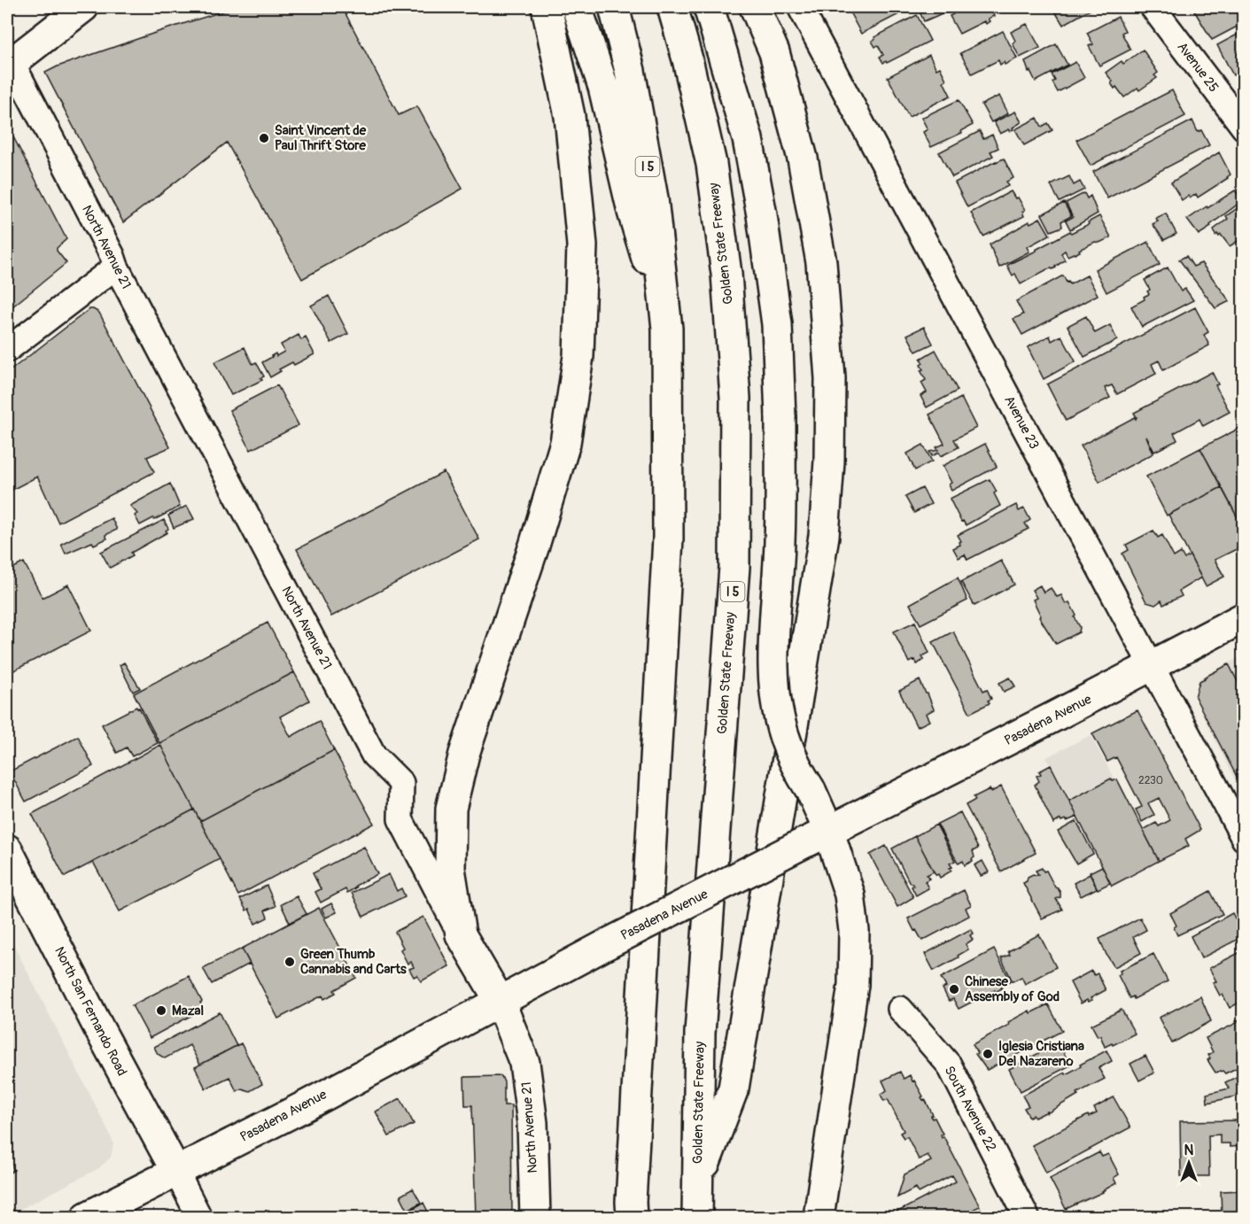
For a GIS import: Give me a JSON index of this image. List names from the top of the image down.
{
  "streets": {
    "main road": [
      "I 5",
      "Golden State Freeway",
      "North Avenue 21",
      "Pasadena Avenue",
      "North San Fernando Road"
    ],
    "street": ["Avenue 25", "Avenue 23", "South Avenue 22"]
  },
  "crossings": [
    ["North Avenue 21", "Pasadena Avenue"],
    ["Avenue 23", "Pasadena Avenue"],
    ["Pasadena Avenue", "North San Fernando Road"]
  ],
  "places": [
    "Saint Vincent de Paul Thrift Store",
    "Green Thumb Cannabis and Carts",
    "Chinese Assembly of God",
    "Mazal",
    "Iglesia Cristiana Del Nazareno"
  ],
  "house_numbers": ["2230"],
  "north": "top"
}
